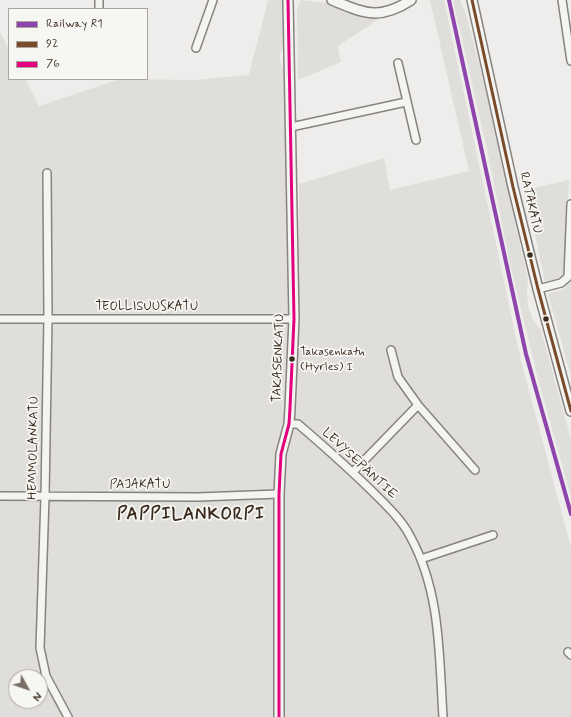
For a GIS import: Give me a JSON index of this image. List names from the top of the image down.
{
  "streets": {
    "street": [
      "RATAKATU",
      "TEOLLISUUSKATU",
      "TAKASENKATU",
      "HEMMOLANKATU",
      "LEVYSEPÄNTIE",
      "PAJAKATU"
    ]
  },
  "crossings": [
    ["TEOLLISUUSKATU", "TAKASENKATU"],
    ["TEOLLISUUSKATU", "HEMMOLANKATU"],
    ["TAKASENKATU", "LEVYSEPÄNTIE"],
    ["TAKASENKATU", "PAJAKATU"],
    ["HEMMOLANKATU", "PAJAKATU"]
  ],
  "districts": ["PAPPILANKORPI"],
  "places": ["Takasenkatu (Hyrles) I"],
  "lines": ["rail line R1", "transit line 92", "transit line 76"],
  "legend": ["Railway R1", "92", "76"],
  "north": "bottom right"
}
